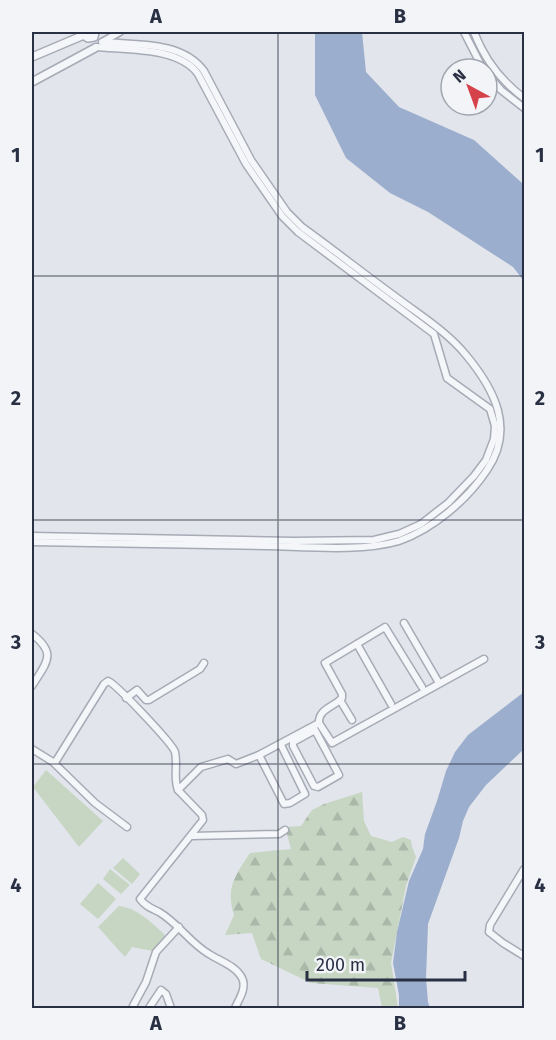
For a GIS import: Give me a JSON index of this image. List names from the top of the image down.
{
  "scale_bar": "200 m",
  "north": "top left",
  "grid": {
    "columns": ["A", "B"],
    "rows": [
      "1",
      "2",
      "3",
      "4"
    ]
  }
}
